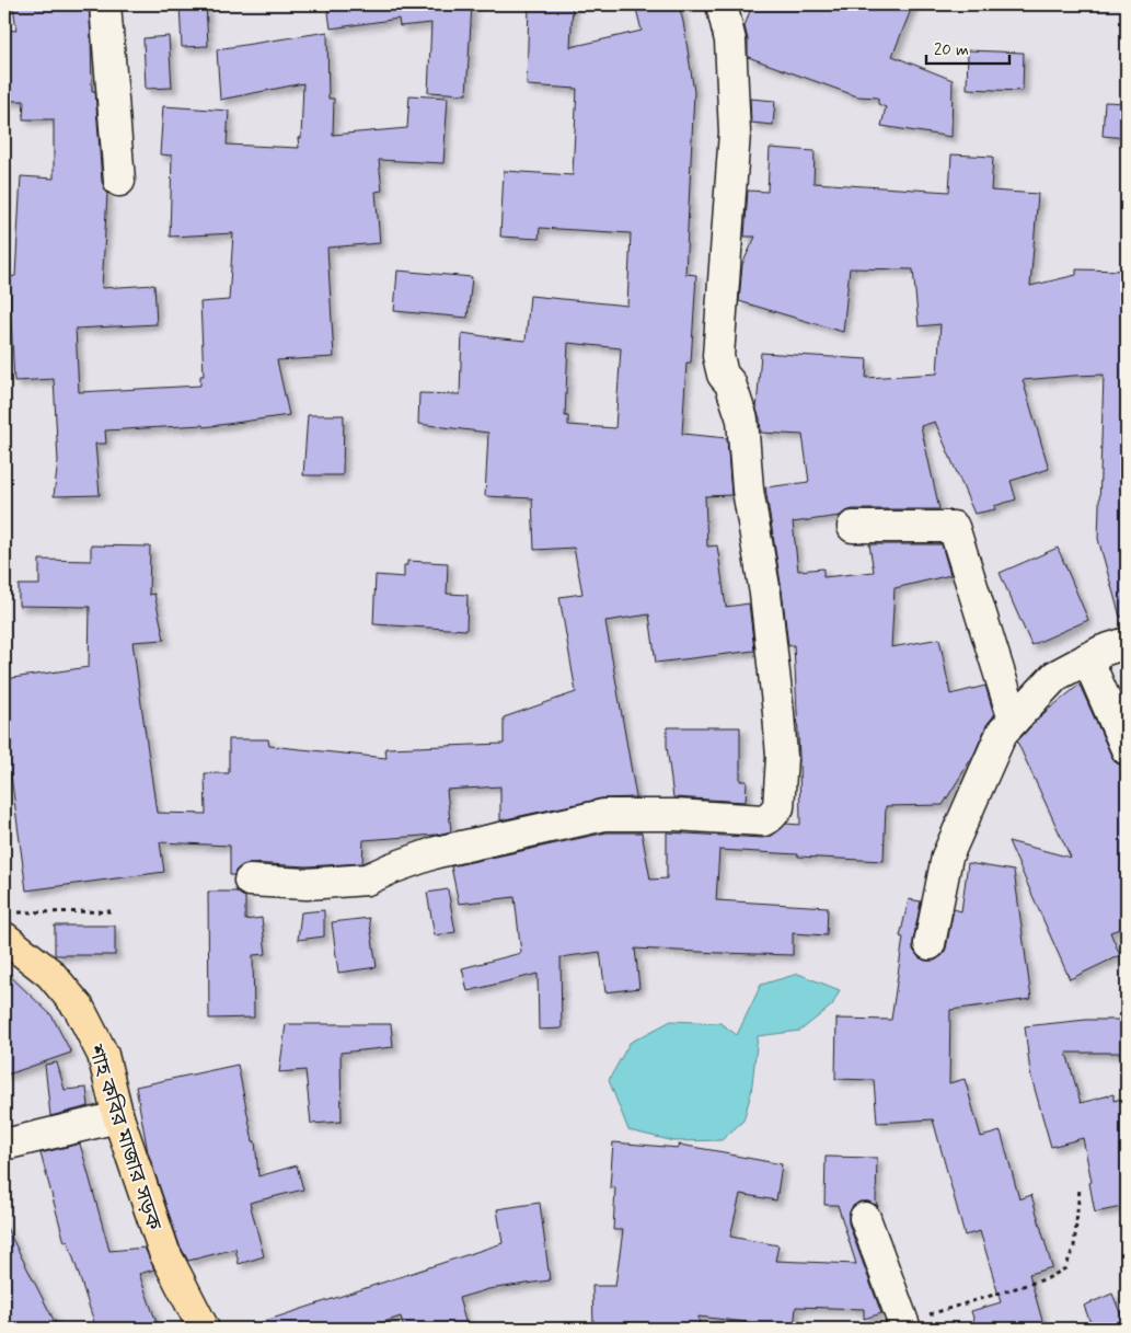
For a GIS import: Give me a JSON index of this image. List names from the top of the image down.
{
  "streets": {
    "main road": ["শাহ কবির মাজার সড়ক"]
  },
  "scale_bar": "20 m"
}
